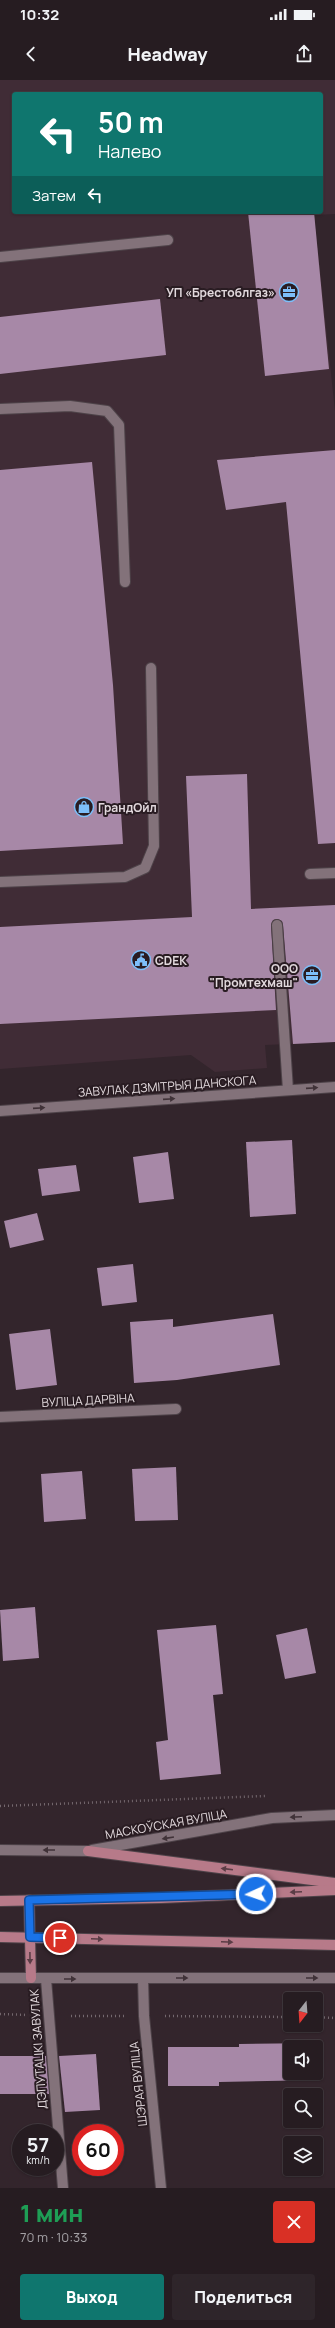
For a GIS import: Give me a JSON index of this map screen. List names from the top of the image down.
{
  "streets": {
    "street": [
      "ЗАВУЛАК ДЗМІТРЫЯ ДАНСКОГА",
      "ВУЛІЦА ДАРВІНА",
      "МАСКОЎСКАЯ ВУЛІЦА",
      "ДЭПУТАЦКІ ЗАВУЛАК",
      "ШЭРАЯ ВУЛІЦА"
    ]
  },
  "one_way": ["ЗАВУЛАК ДЗМІТРЫЯ ДАНСКОГА", "МАСКОЎСКАЯ ВУЛІЦА"],
  "places": {
    "office": ["УП «Брестоблгаз»", "ООО \"Промтехмаш\""],
    "shop": ["ГрандОйл"],
    "public building": ["CDEK"]
  },
  "north": "bottom",
  "page": {
    "status": "10:32",
    "header": "Headway",
    "turn": ["50 m", "Налево"],
    "then": "Затем",
    "speed": "57 km/h",
    "limit": "60",
    "heading": ["1 мин", "70 m · 10:33"],
    "buttons": ["Выход", "Поделиться"]
  }
}
